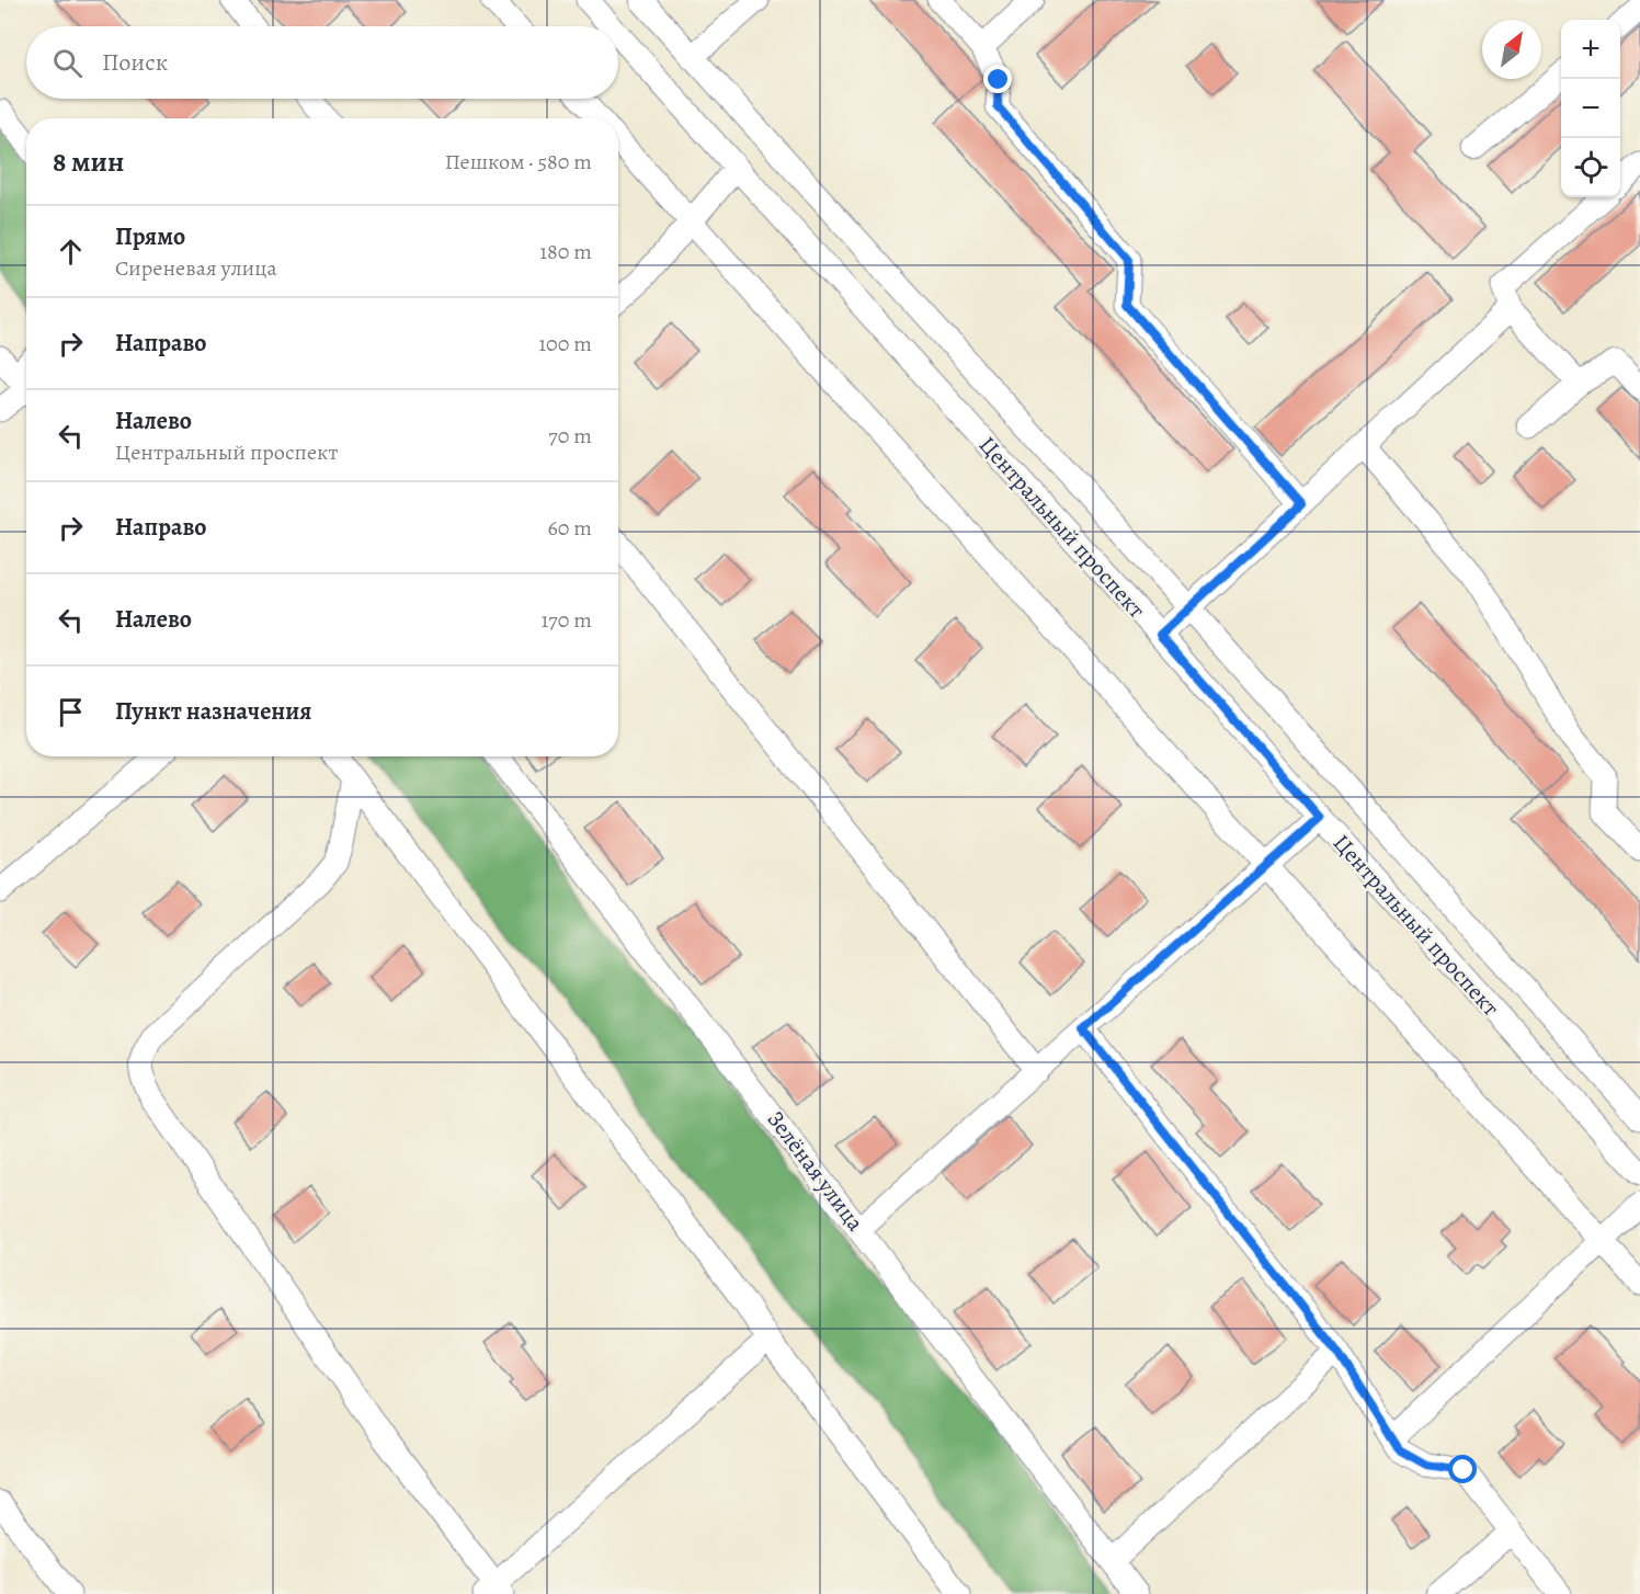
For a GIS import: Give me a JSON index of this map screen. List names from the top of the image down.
{
  "streets": {
    "street": ["Центральный проспект", "Зелёная улица"]
  },
  "north": "top right",
  "page": {
    "map_buttons": ["+", "−"],
    "search": "Поиск",
    "heading": ["8 мин", "Пешком · 580 m"],
    "list": [
      ["Прямо", "Сиреневая улица", "180 m"],
      ["Направо", "100 m"],
      ["Налево", "Центральный проспект", "70 m"],
      ["Направо", "60 m"],
      ["Налево", "170 m"],
      "Пункт назначения"
    ]
  }
}
